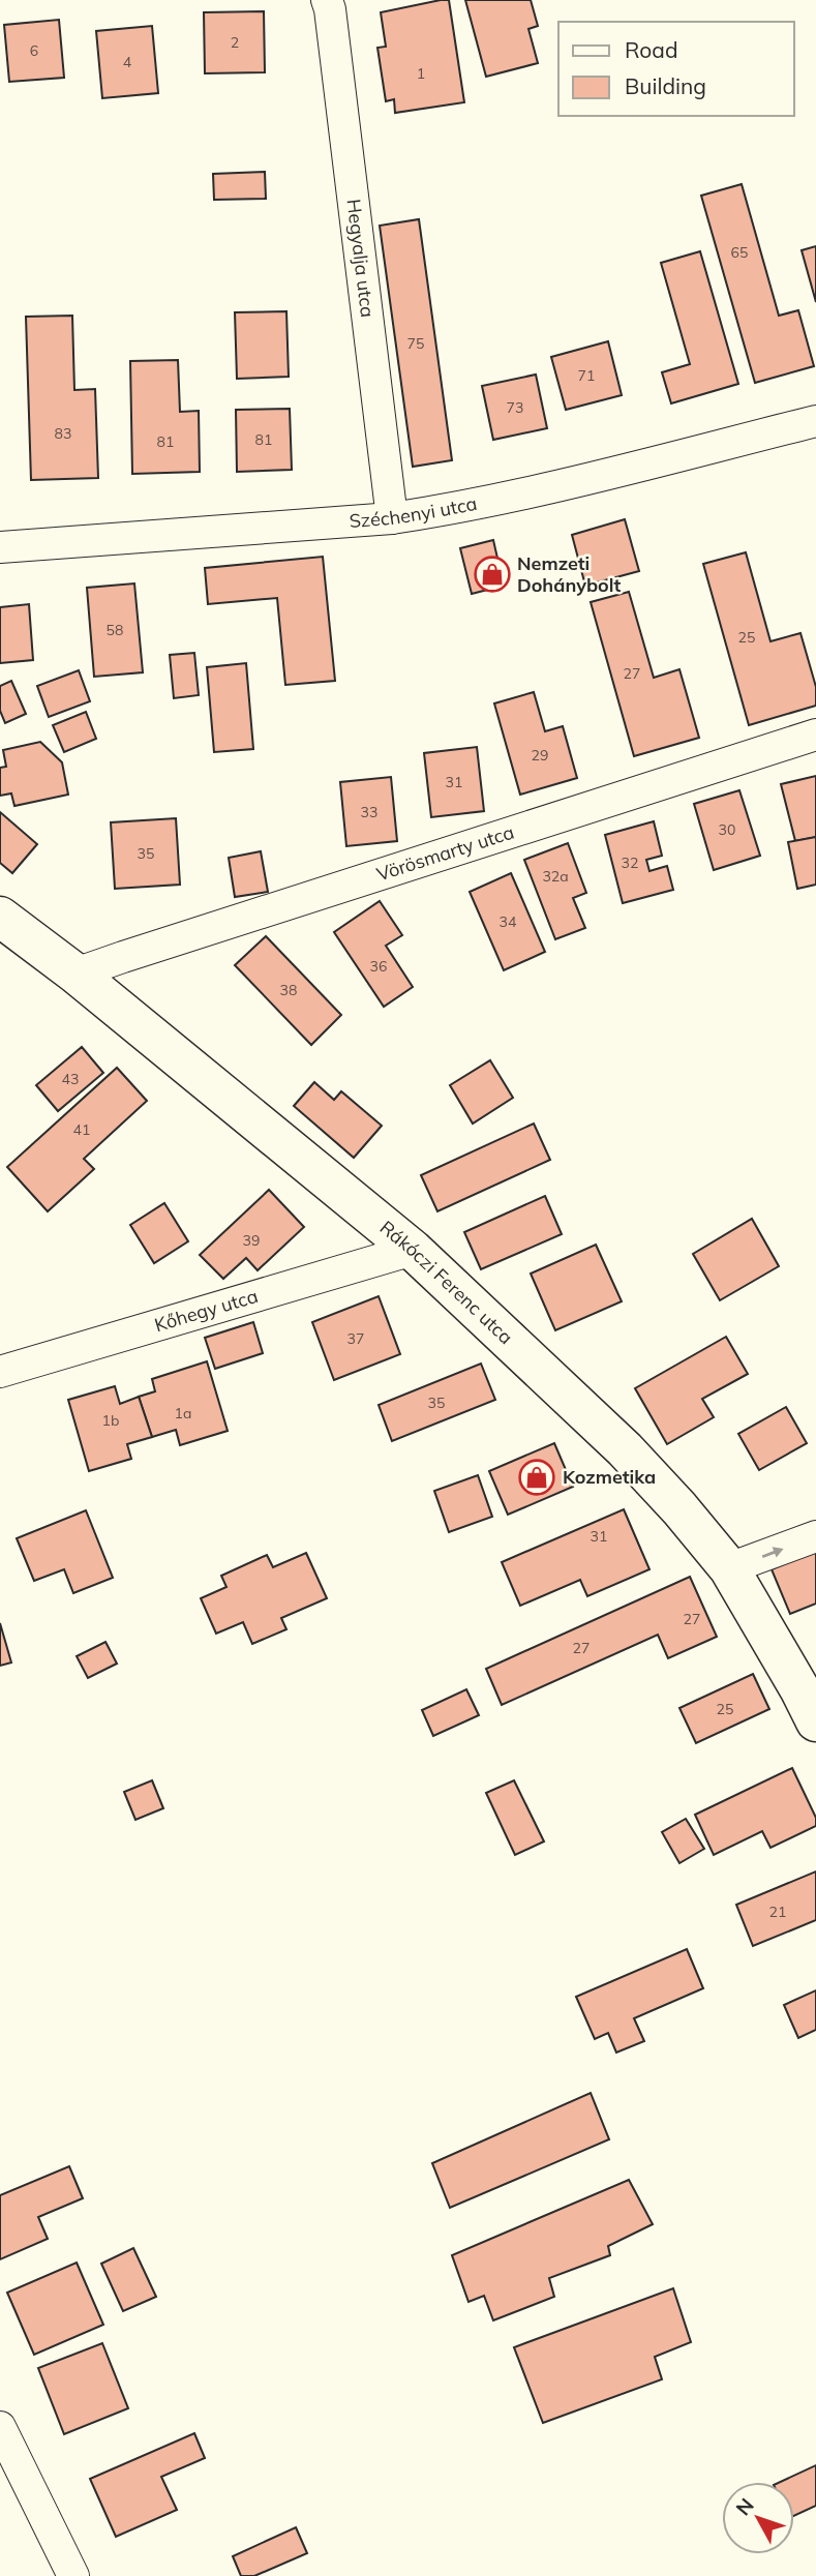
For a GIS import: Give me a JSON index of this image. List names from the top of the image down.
{
  "streets": {
    "street": [
      "Hegyalja utca",
      "Széchenyi utca",
      "Vörösmarty utca",
      "Rákóczi Ferenc utca",
      "Kőhegy utca"
    ]
  },
  "crossings": [
    ["Hegyalja utca", "Széchenyi utca"],
    ["Vörösmarty utca", "Rákóczi Ferenc utca"],
    ["Rákóczi Ferenc utca", "Kőhegy utca"]
  ],
  "places": {
    "shop": ["Nemzeti Dohánybolt", "Kozmetika"]
  },
  "house_numbers": [
    "2",
    "6",
    "4",
    "1",
    "65",
    "75",
    "71",
    "73",
    "83",
    "81",
    "81",
    "58",
    "25",
    "27",
    "29",
    "31",
    "33",
    "30",
    "35",
    "32",
    "32a",
    "34",
    "36",
    "38",
    "43",
    "41",
    "39",
    "37",
    "35",
    "1a",
    "1b",
    "31",
    "27",
    "27",
    "25",
    "21"
  ],
  "legend": ["Road", "Building"],
  "north": "top left"
}
